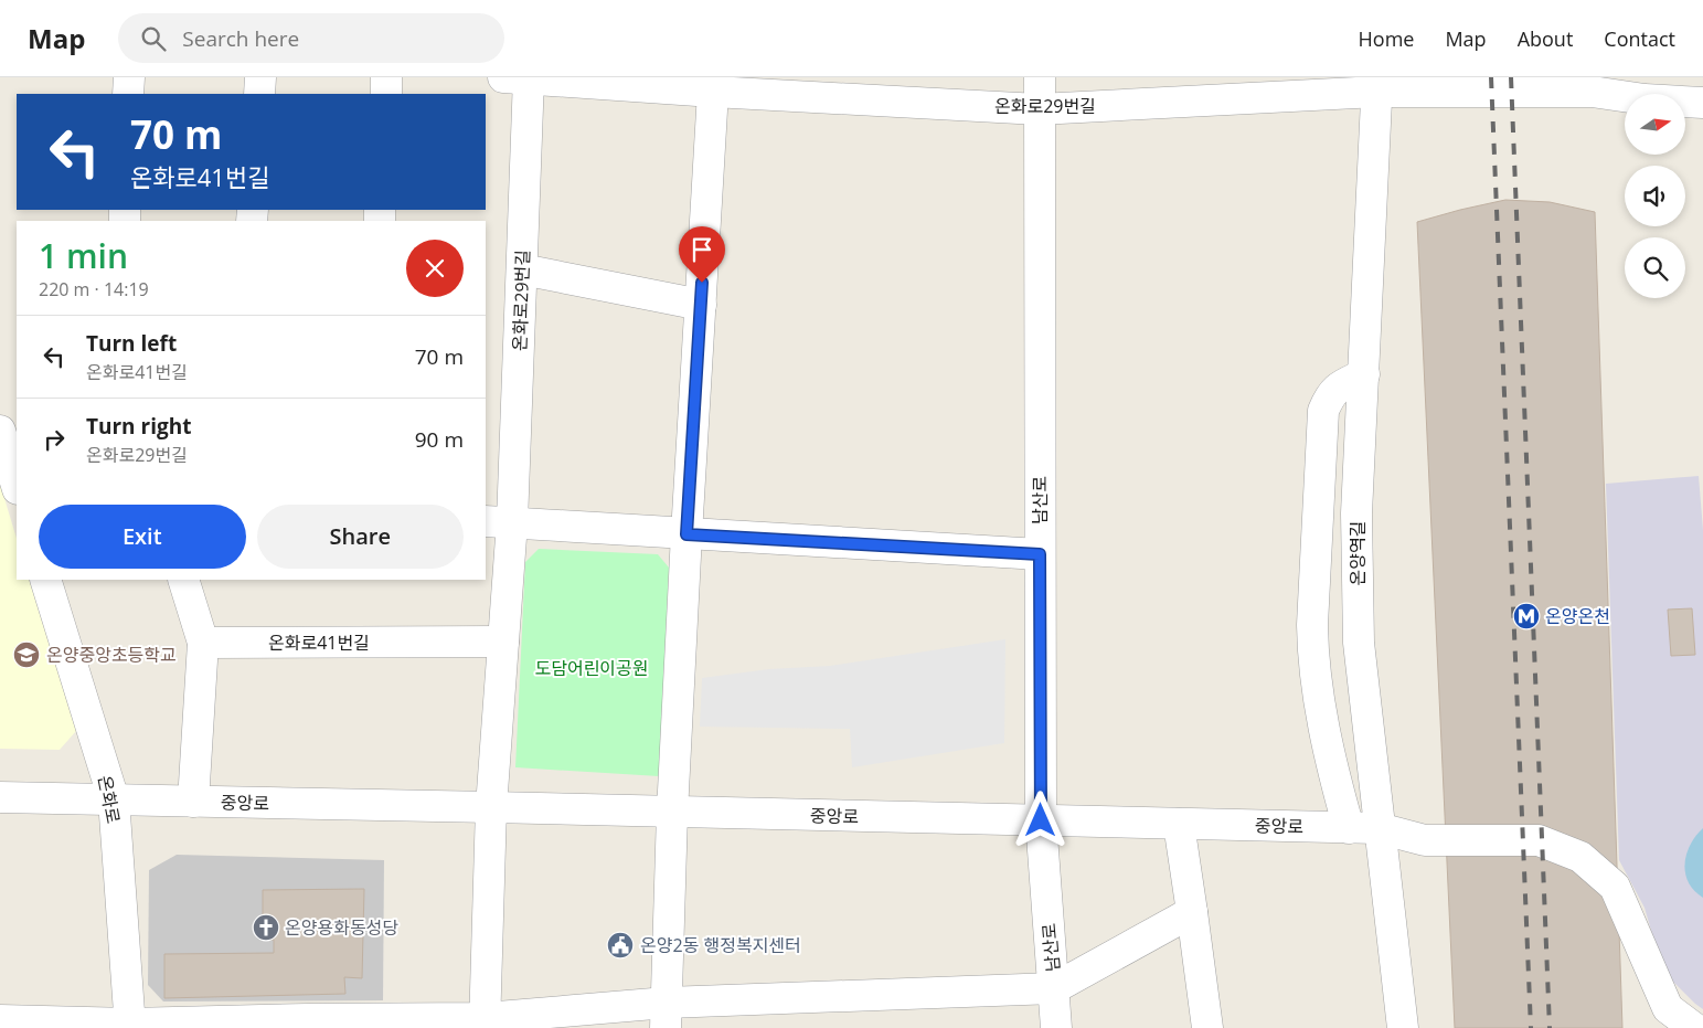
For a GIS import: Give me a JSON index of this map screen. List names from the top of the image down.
{
  "streets": {
    "street": [
      "온화로29번길",
      "남산로",
      "온양역길",
      "온화로41번길",
      "온화로",
      "중앙로"
    ]
  },
  "crossings": [
    ["온화로29번길", "남산로"],
    ["온화로29번길", "온양역길"],
    ["남산로", "온화로"],
    ["남산로", "중앙로"],
    ["온양역길", "중앙로"],
    ["온화로", "중앙로"]
  ],
  "parks": ["도담어린이공원"],
  "places": {
    "metro station": ["온양온천"],
    "school or university": ["온양중앙초등학교"],
    "church": ["온양용화동성당"],
    "public building": ["온양2동 행정복지센터"]
  },
  "north": "right",
  "page": {
    "header": "Map",
    "search": "Search here",
    "nav": [
      "Home",
      "Map",
      "About",
      "Contact"
    ],
    "turn": ["70 m", "온화로41번길"],
    "heading": ["1 min", "220 m · 14:19"],
    "list": [
      {
        "name": "Turn left",
        "note": "온화로41번길",
        "value": "70 m"
      },
      {
        "name": "Turn right",
        "note": "온화로29번길",
        "value": "90 m"
      }
    ],
    "buttons": ["Exit", "Share"]
  }
}
